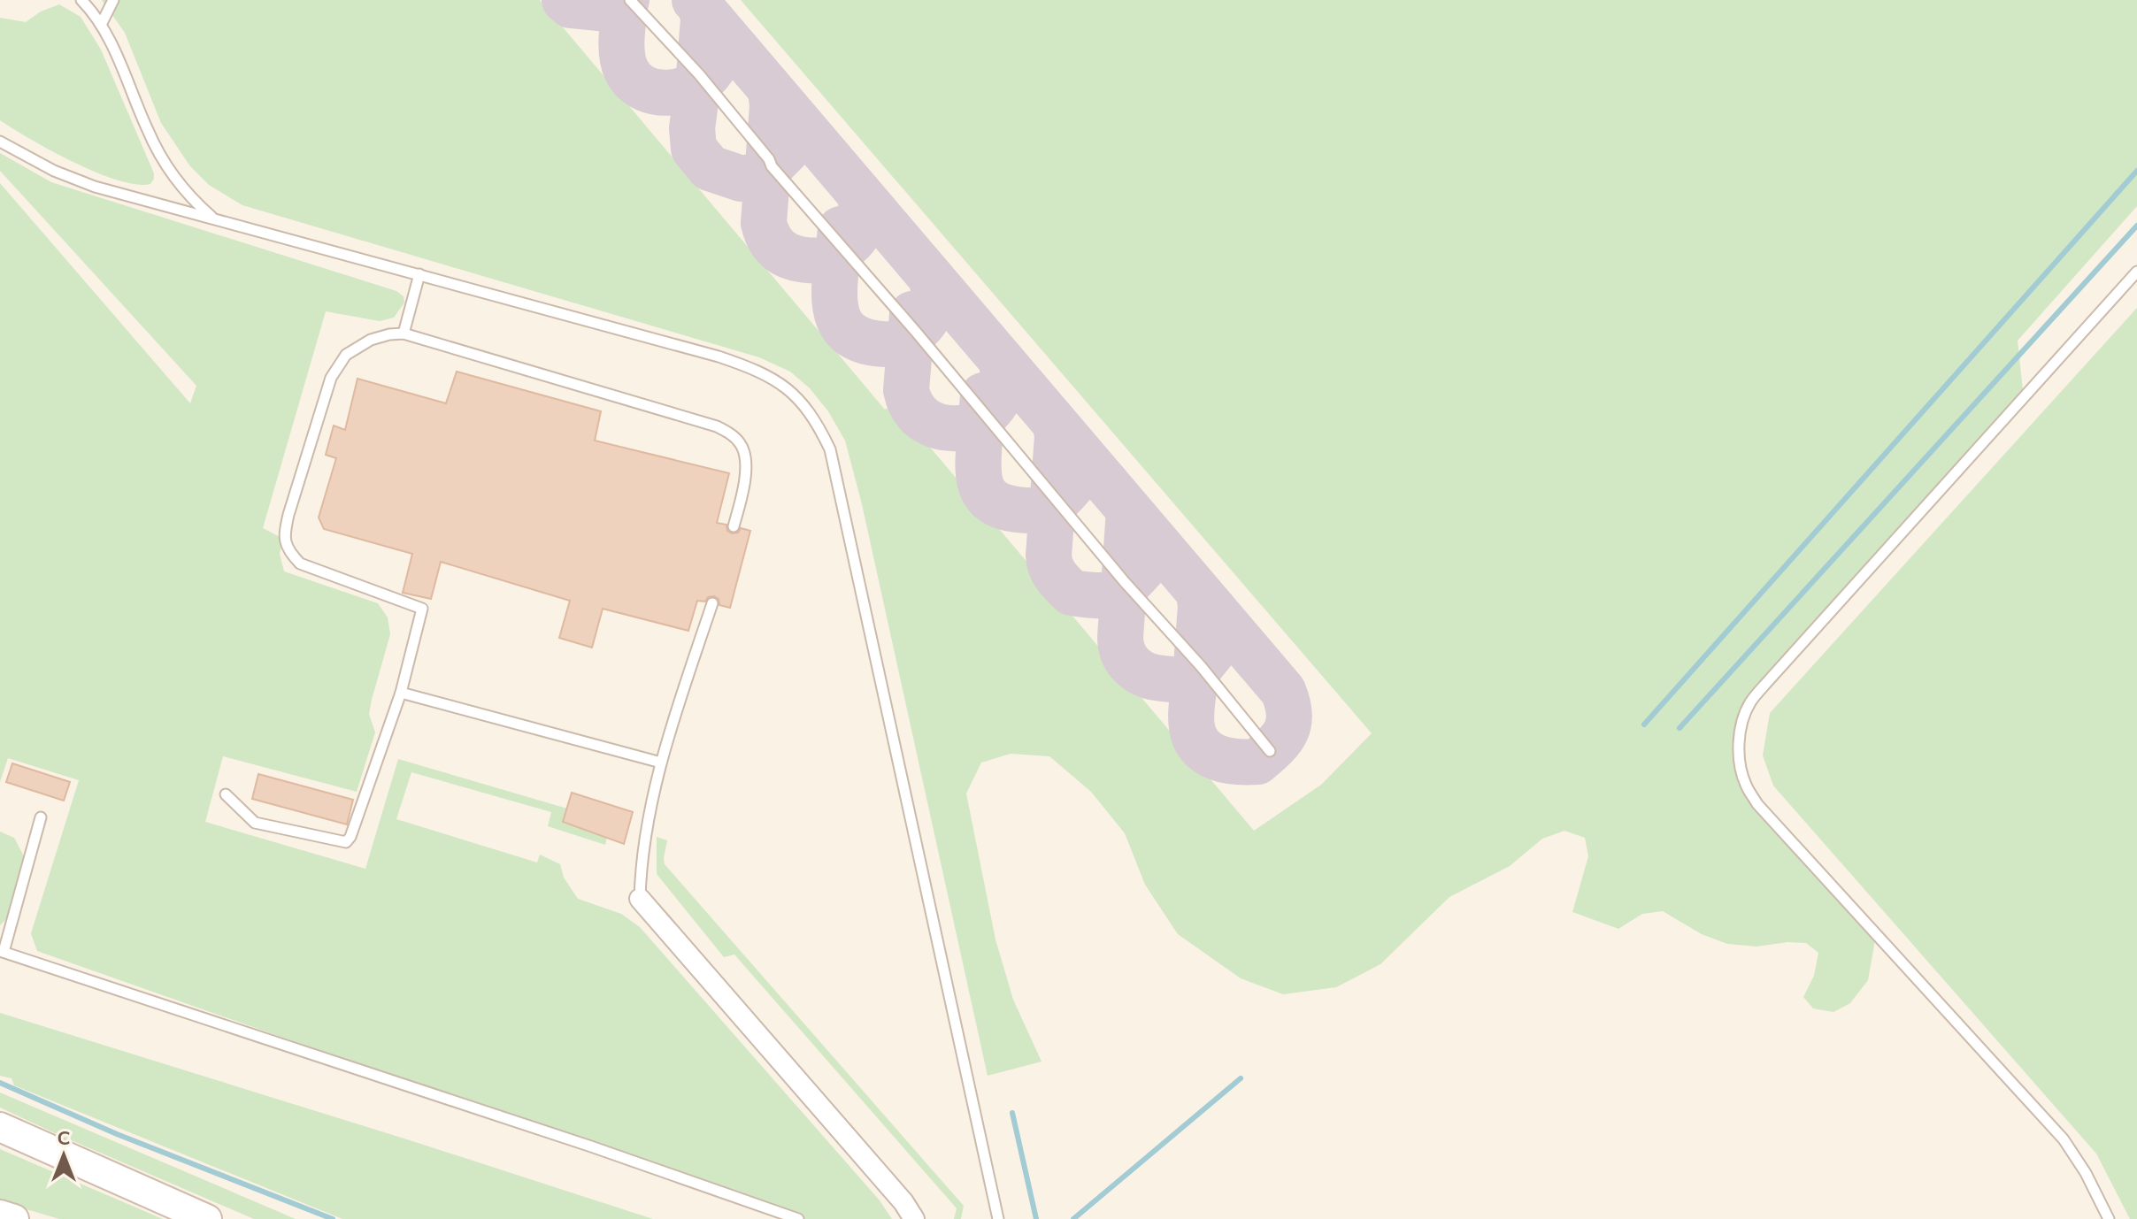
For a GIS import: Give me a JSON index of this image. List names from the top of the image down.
{
  "north": "top"
}
